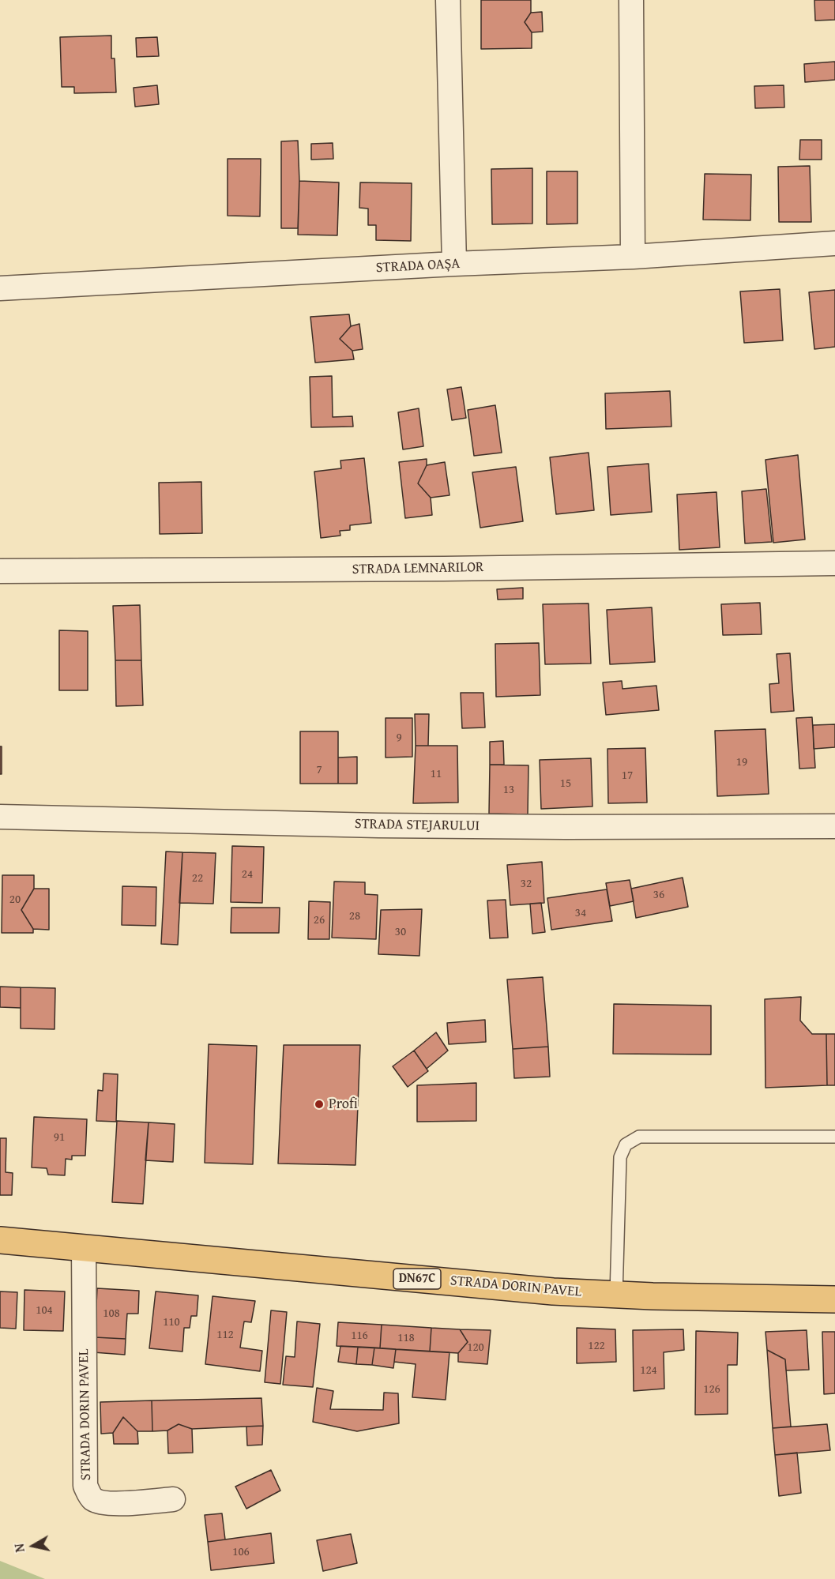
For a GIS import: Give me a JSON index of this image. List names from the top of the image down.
{
  "streets": {
    "main road": ["DN67C", "STRADA DORIN PAVEL"],
    "street": ["STRADA OAȘA", "STRADA LEMNARILOR", "STRADA STEJARULUI"]
  },
  "places": ["Profi"],
  "house_numbers": [
    "9",
    "19",
    "7",
    "11",
    "17",
    "15",
    "13",
    "24",
    "22",
    "32",
    "36",
    "20",
    "34",
    "28",
    "26",
    "30",
    "91",
    "104",
    "108",
    "110",
    "112",
    "116",
    "118",
    "122",
    "120",
    "124",
    "126",
    "106"
  ],
  "north": "left"
}
